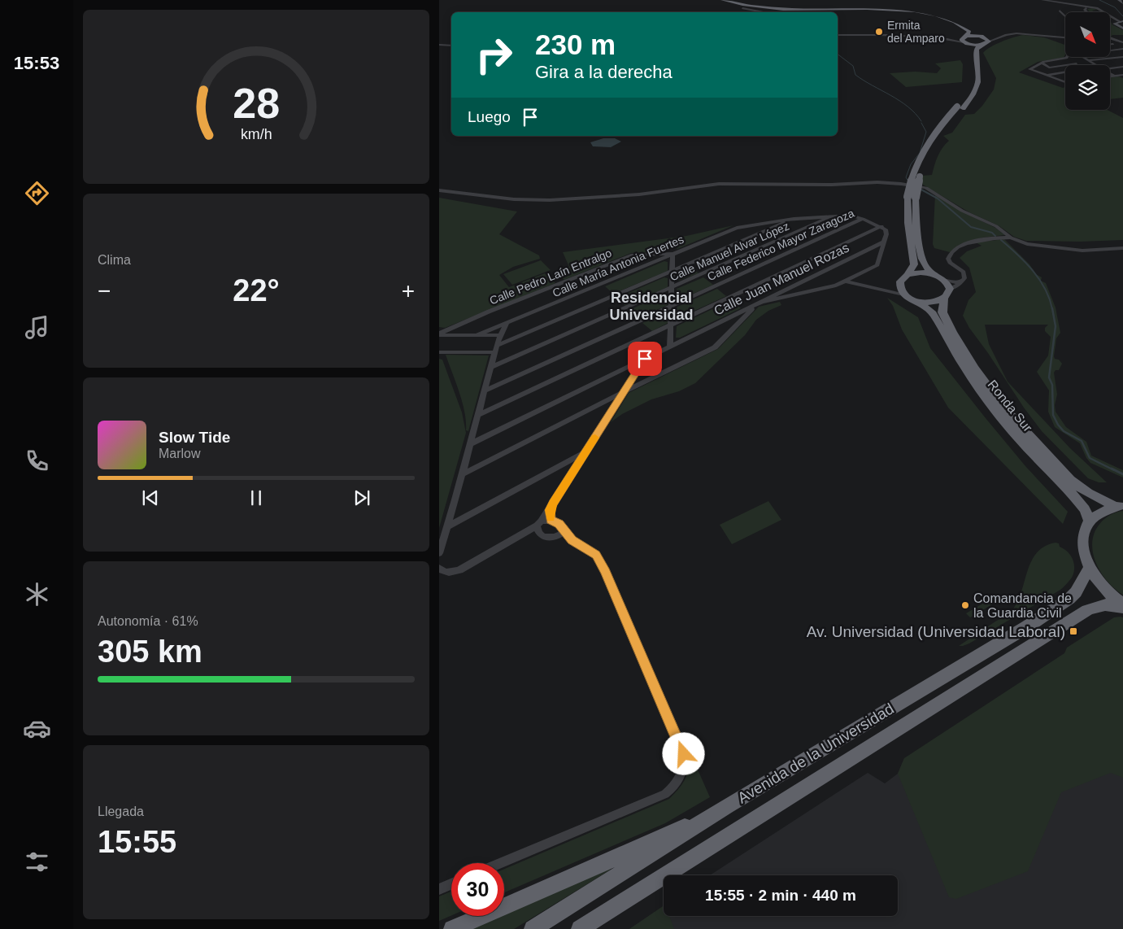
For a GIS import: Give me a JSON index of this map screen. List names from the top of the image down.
{
  "streets": {
    "highway": ["Ronda Sur", "Avenida de la Universidad"],
    "street": [
      "Calle Federico Mayor Zaragoza",
      "Calle Manuel Alvar López",
      "Calle María Antonia Fuertes",
      "Calle Pedro Laín Entralgo",
      "Calle Juan Manuel Rozas"
    ]
  },
  "crossings": [
    ["Calle Federico Mayor Zaragoza", "Calle María Antonia Fuertes"],
    ["Calle Manuel Alvar López", "Calle María Antonia Fuertes"],
    ["Calle María Antonia Fuertes", "Calle Pedro Laín Entralgo"]
  ],
  "districts": ["Residencial Universidad"],
  "places": {
    "other": ["Ermita del Amparo", "Comandancia de la Guardia Civil"],
    "transit": ["Av. Universidad (Universidad Laboral)"]
  },
  "north": "bottom right",
  "page": {
    "tabs": "15:53",
    "turn": ["230 m", "Gira a la derecha"],
    "then": "Luego",
    "tile": [
      "Clima",
      ["Autonomía · 61%", "305 km"],
      ["Llegada", "15:55"]
    ],
    "heat": ["−", "22°", "+"],
    "song": ["Slow Tide", "Marlow"],
    "limit": "30",
    "trip": "15:55 · 2 min · 440 m",
    "gauge": ["28", "km/h"]
  }
}
